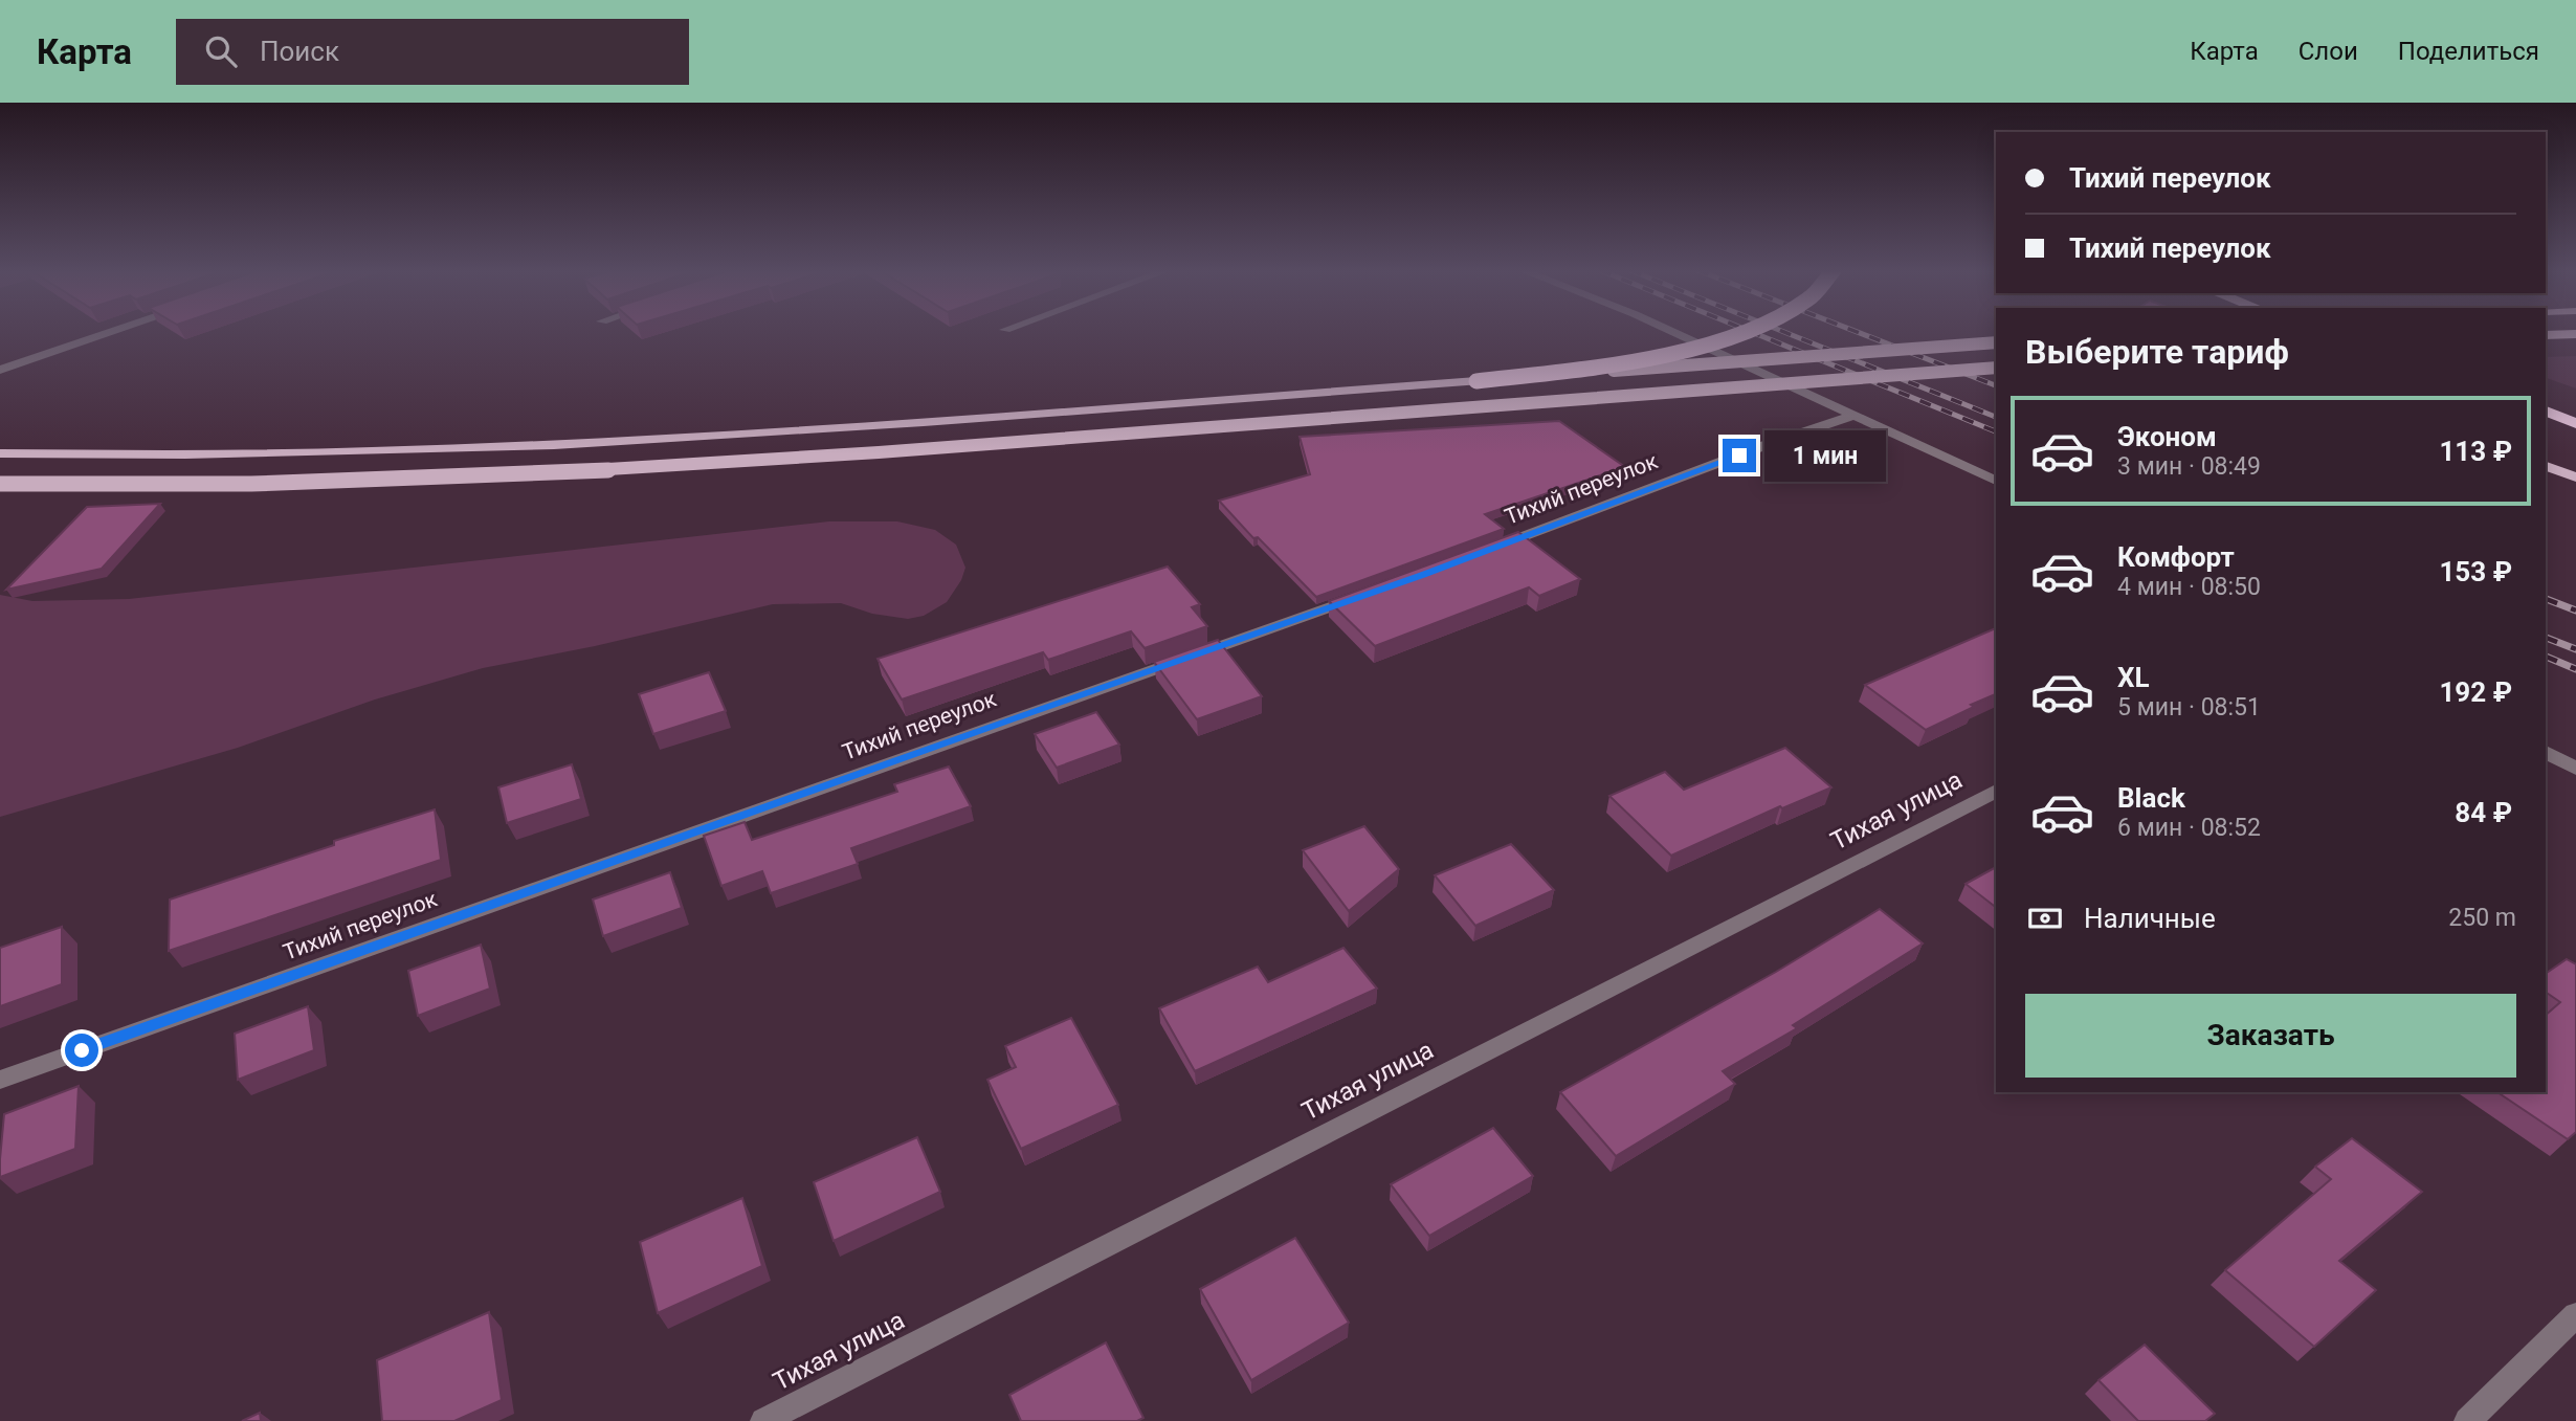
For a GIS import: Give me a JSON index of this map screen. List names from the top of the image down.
{
  "streets": {
    "street": ["Тихий переулок", "Тихая улица"]
  },
  "page": {
    "header": "Карта",
    "search": "Поиск",
    "nav": ["Карта", "Слои", "Поделиться"],
    "banner": ["Тихий переулок", "Тихий переулок"],
    "heading": "Выберите тариф",
    "list": [
      {
        "name": "Эконом",
        "note": "3 мин · 08:49",
        "value": "113 ₽"
      },
      {
        "name": "Комфорт",
        "note": "4 мин · 08:50",
        "value": "153 ₽"
      },
      {
        "name": "XL",
        "note": "5 мин · 08:51",
        "value": "192 ₽"
      },
      {
        "name": "Black",
        "note": "6 мин · 08:52",
        "value": "84 ₽"
      }
    ],
    "bubble": "1 мин",
    "pay": ["Наличные", "250 m"],
    "buttons": "Заказать"
  }
}
